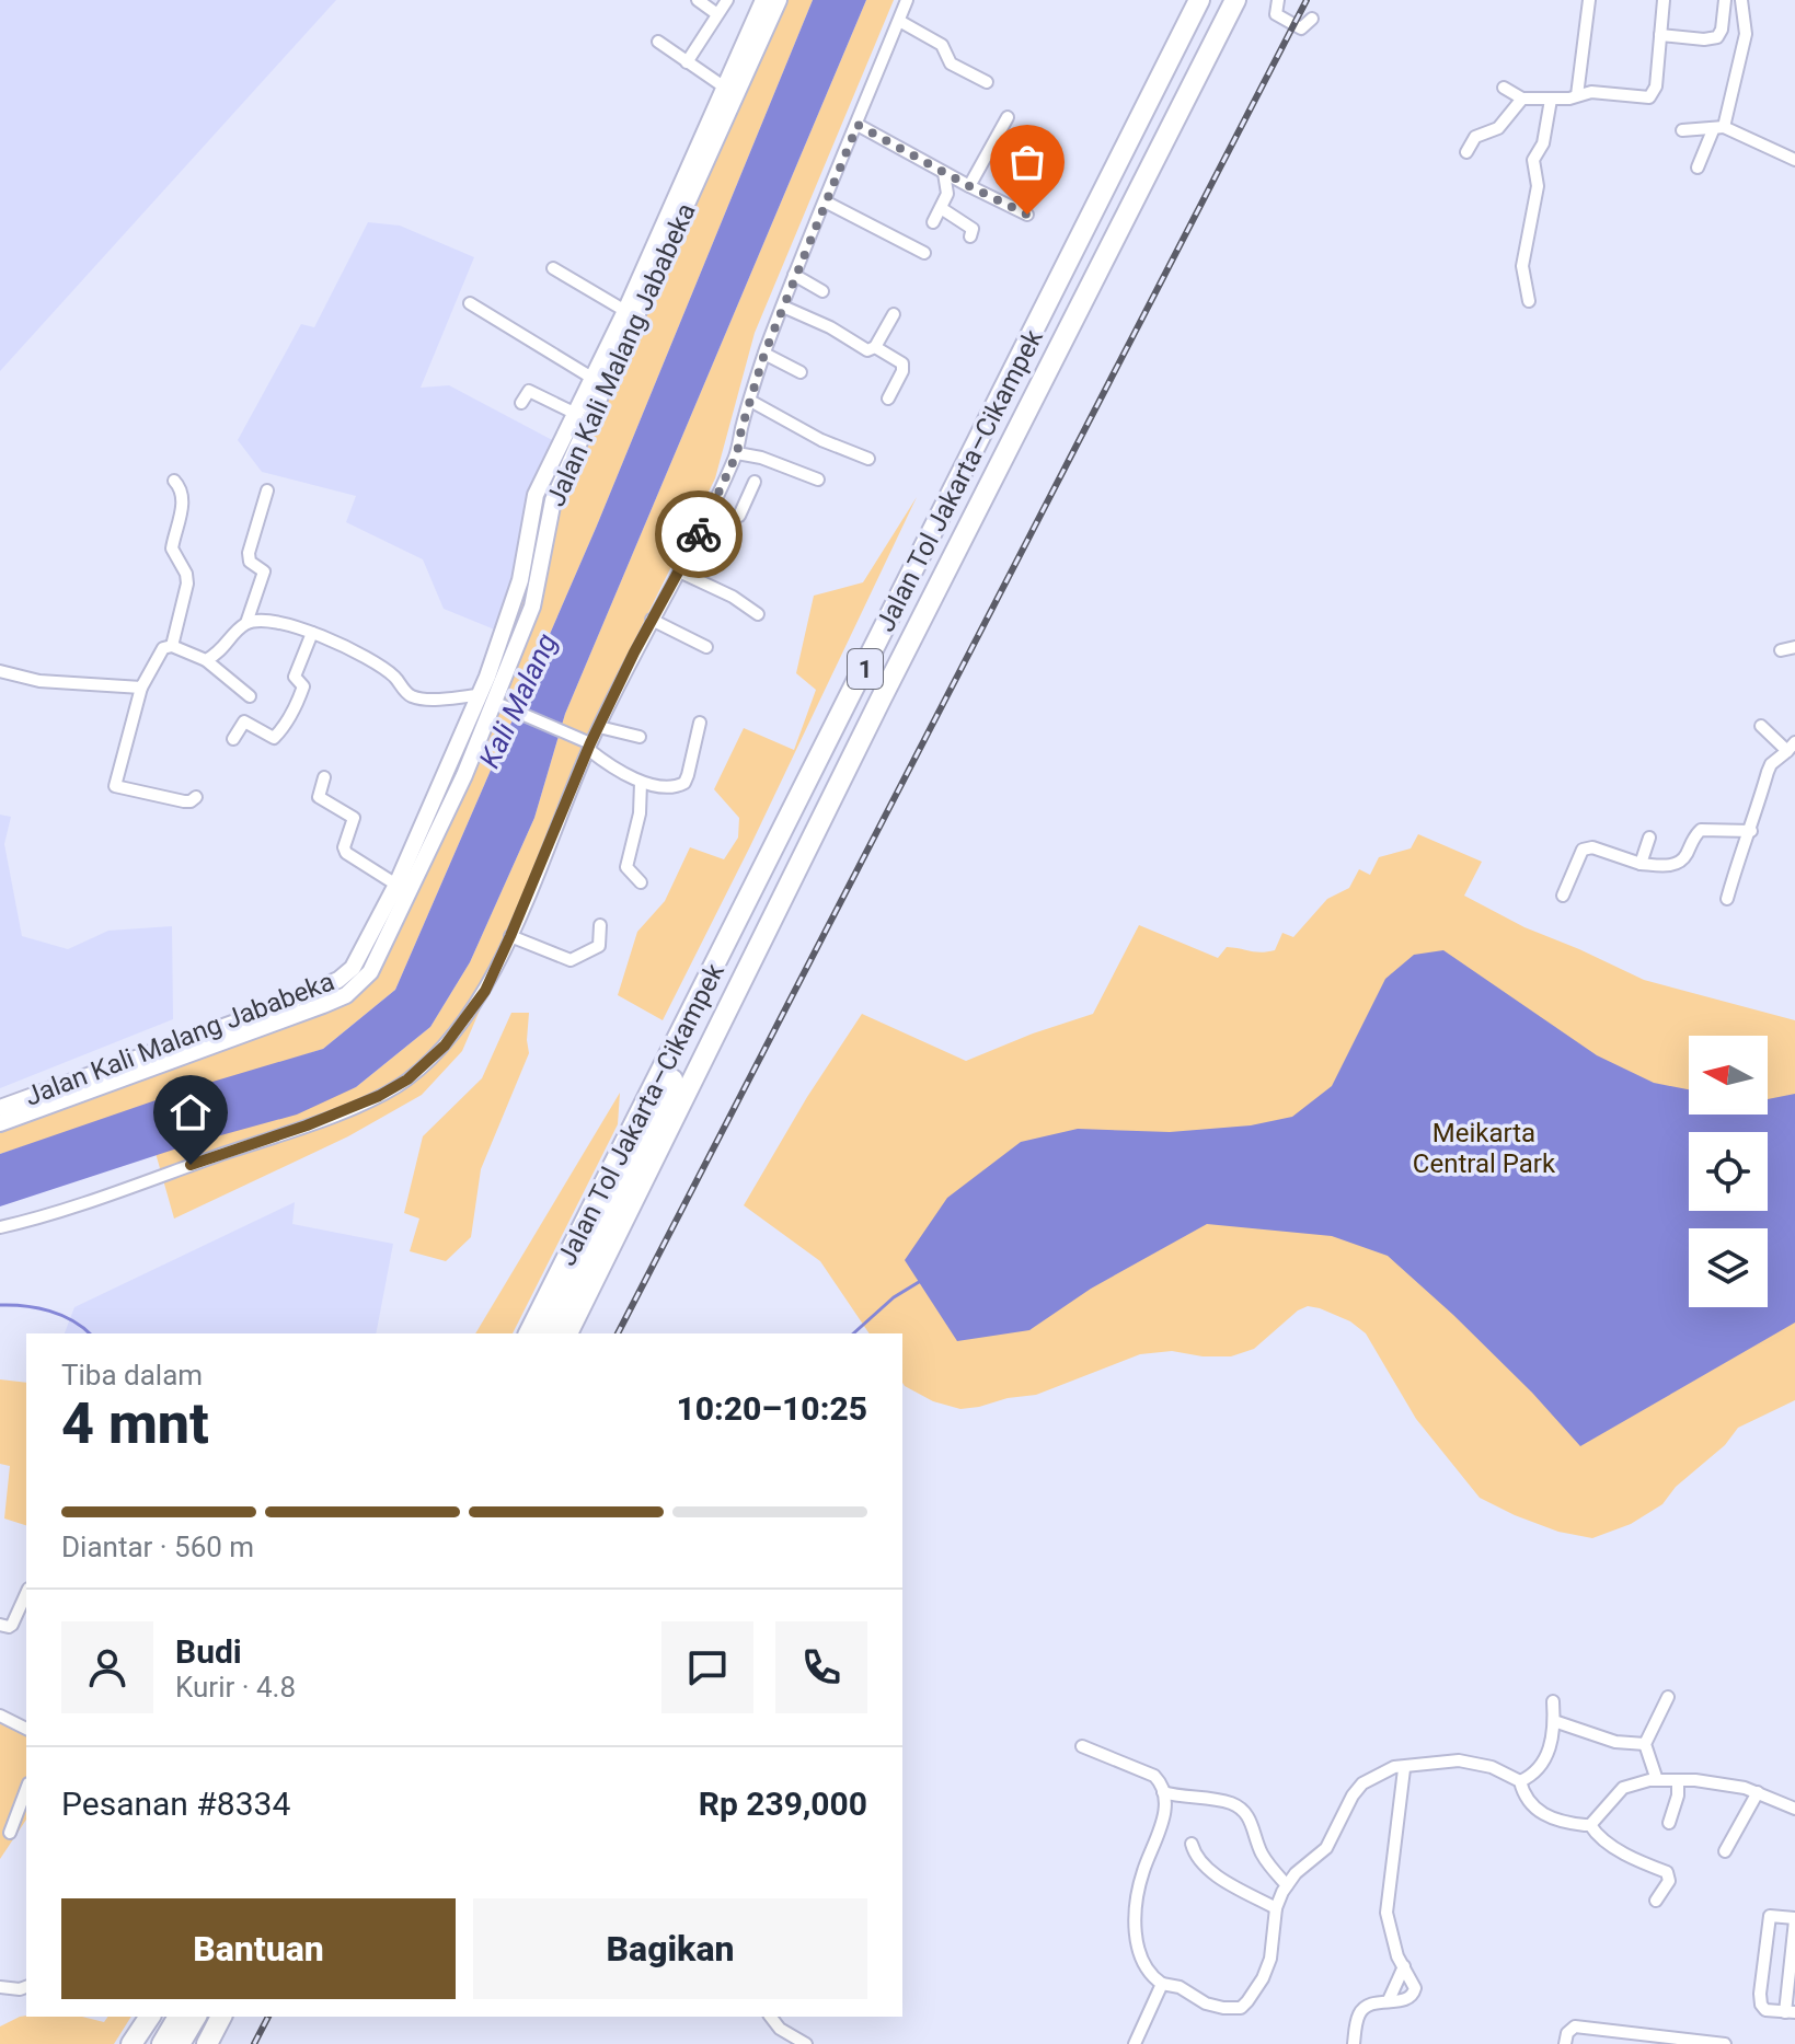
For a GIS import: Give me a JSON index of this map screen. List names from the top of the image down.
{
  "streets": {
    "highway": ["Jalan Tol Jakarta–Cikampek", "1"],
    "main road": ["Jalan Kali Malang Jababeka"]
  },
  "water": ["Kali Malang"],
  "parks": ["Meikarta Central Park"],
  "north": "left",
  "page": {
    "heading": ["4 mnt", "Tiba dalam", "10:20–10:25"],
    "panel": [
      "Budi",
      "Kurir · 4.8",
      "Pesanan #8334",
      "Rp 239,000"
    ],
    "bar": "Diantar · 560 m",
    "buttons": ["Bantuan", "Bagikan"]
  }
}
